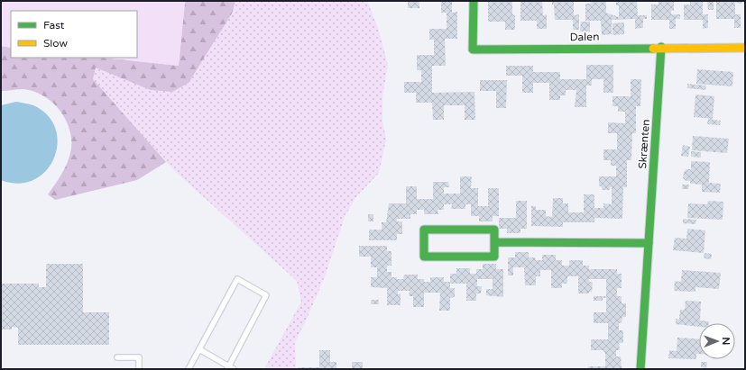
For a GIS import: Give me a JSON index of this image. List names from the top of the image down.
{
  "streets": {
    "street": ["Dalen", "Skrænten"]
  },
  "crossings": [
    ["Dalen", "Skrænten"]
  ],
  "legend": ["Fast", "Slow"],
  "north": "right"
}
